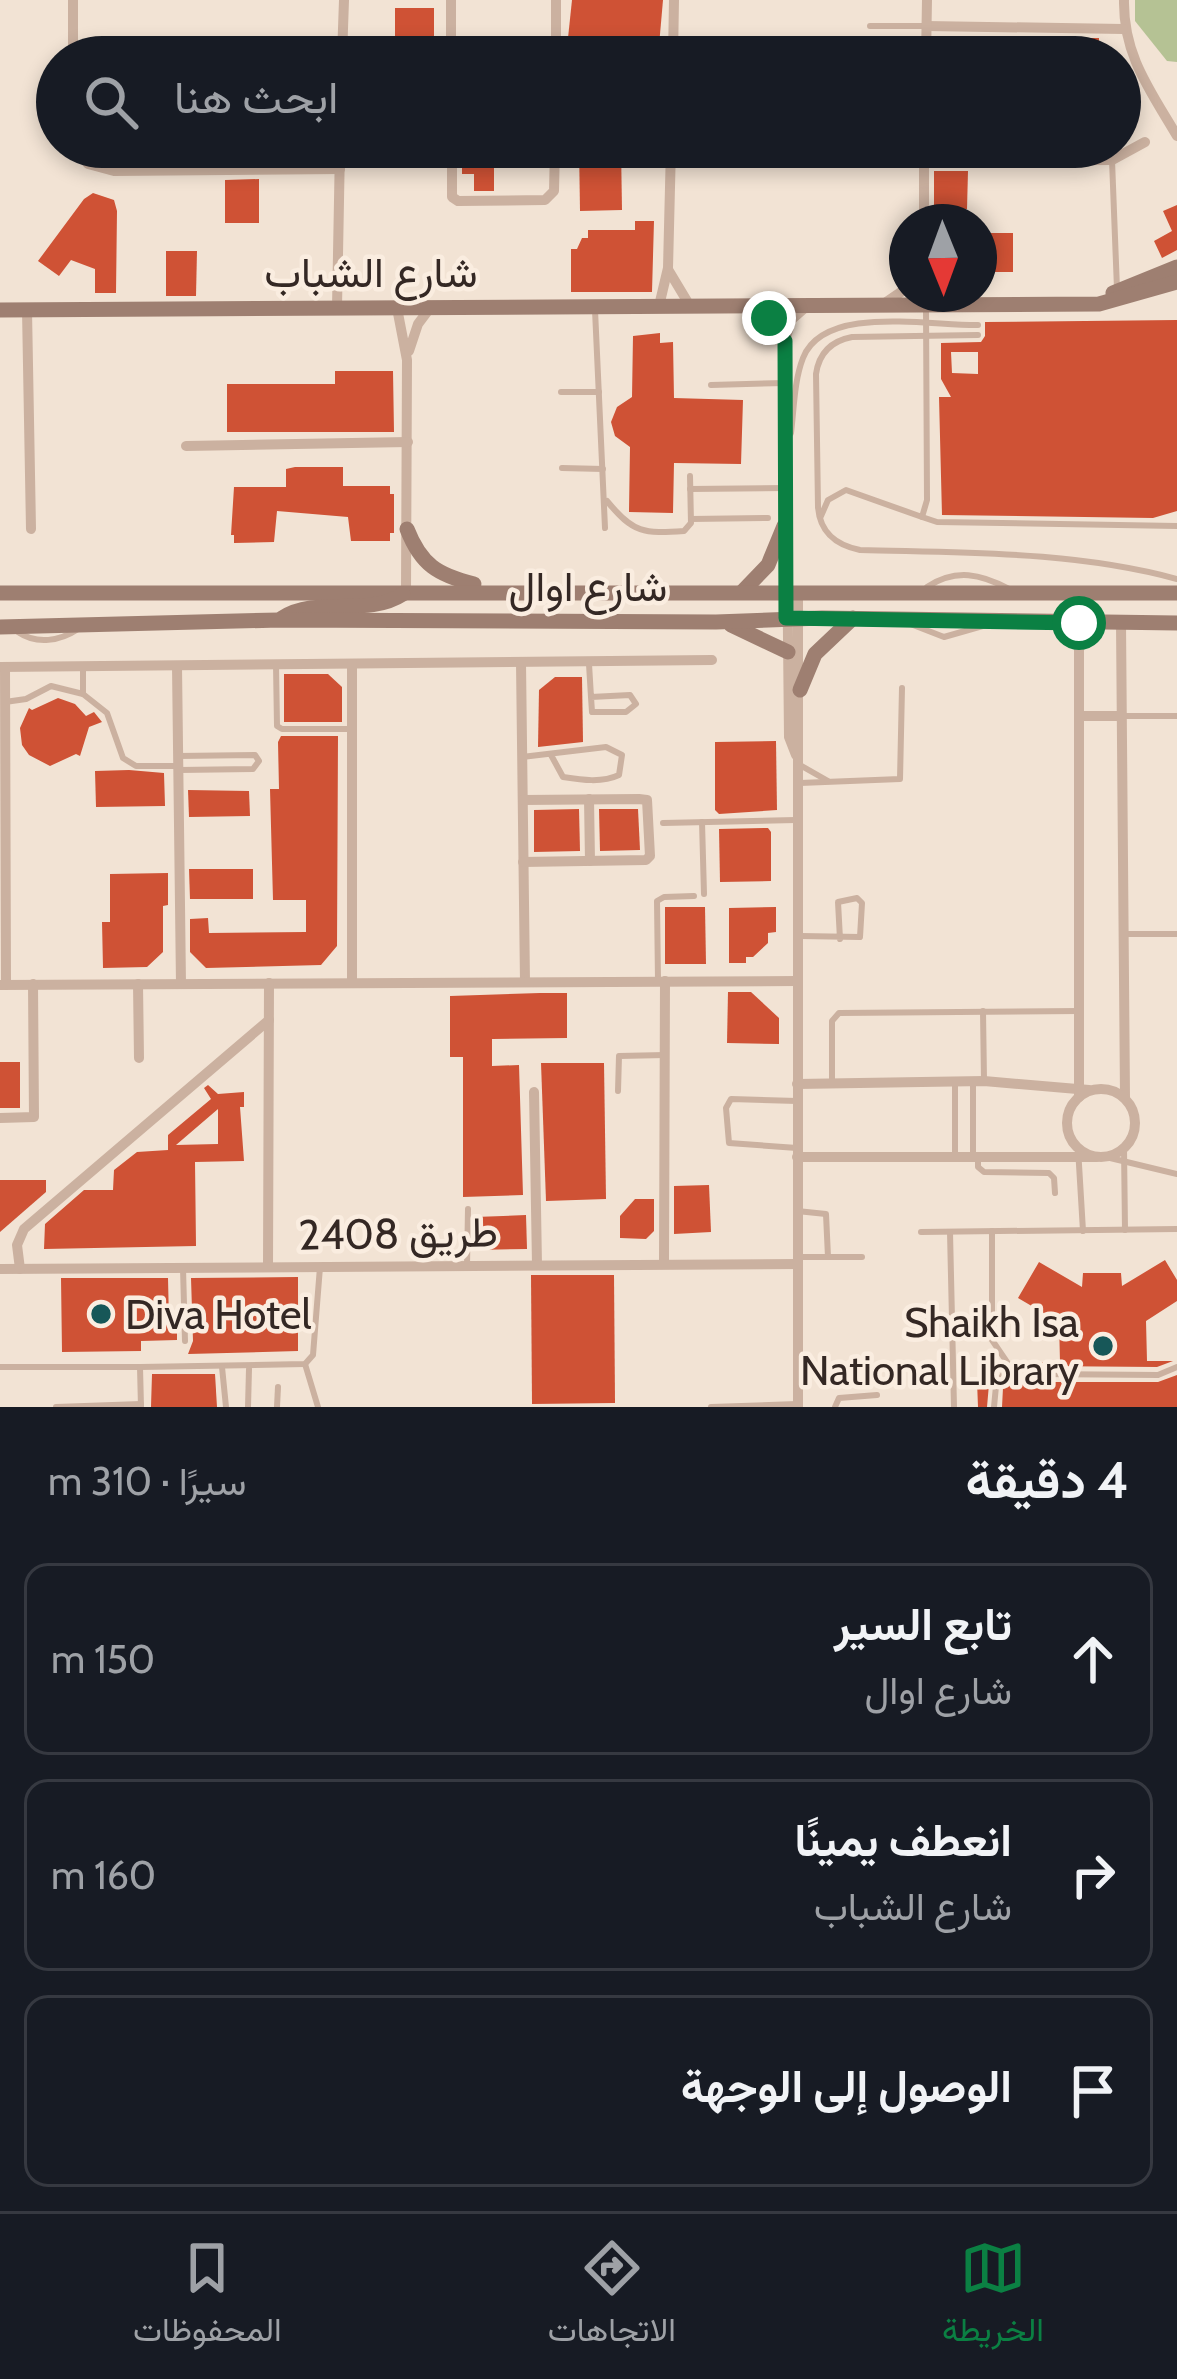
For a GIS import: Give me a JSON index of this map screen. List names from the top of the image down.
{
  "streets": {
    "main road": ["شارع الشباب", "شارع اوال"],
    "street": ["طريق 2408"]
  },
  "places": ["Diva Hotel", "Shaikh Isa National Library"],
  "north": "bottom",
  "page": {
    "search": "ابحث هنا",
    "heading": ["4 دقيقة", "سيرًا · 310 m"],
    "list": [
      ["تابع السير", "شارع اوال", "150 m"],
      ["انعطف يمينًا", "شارع الشباب", "160 m"],
      "الوصول إلى الوجهة"
    ],
    "nav": ["الخريطة", "الاتجاهات", "المحفوظات"]
  }
}
